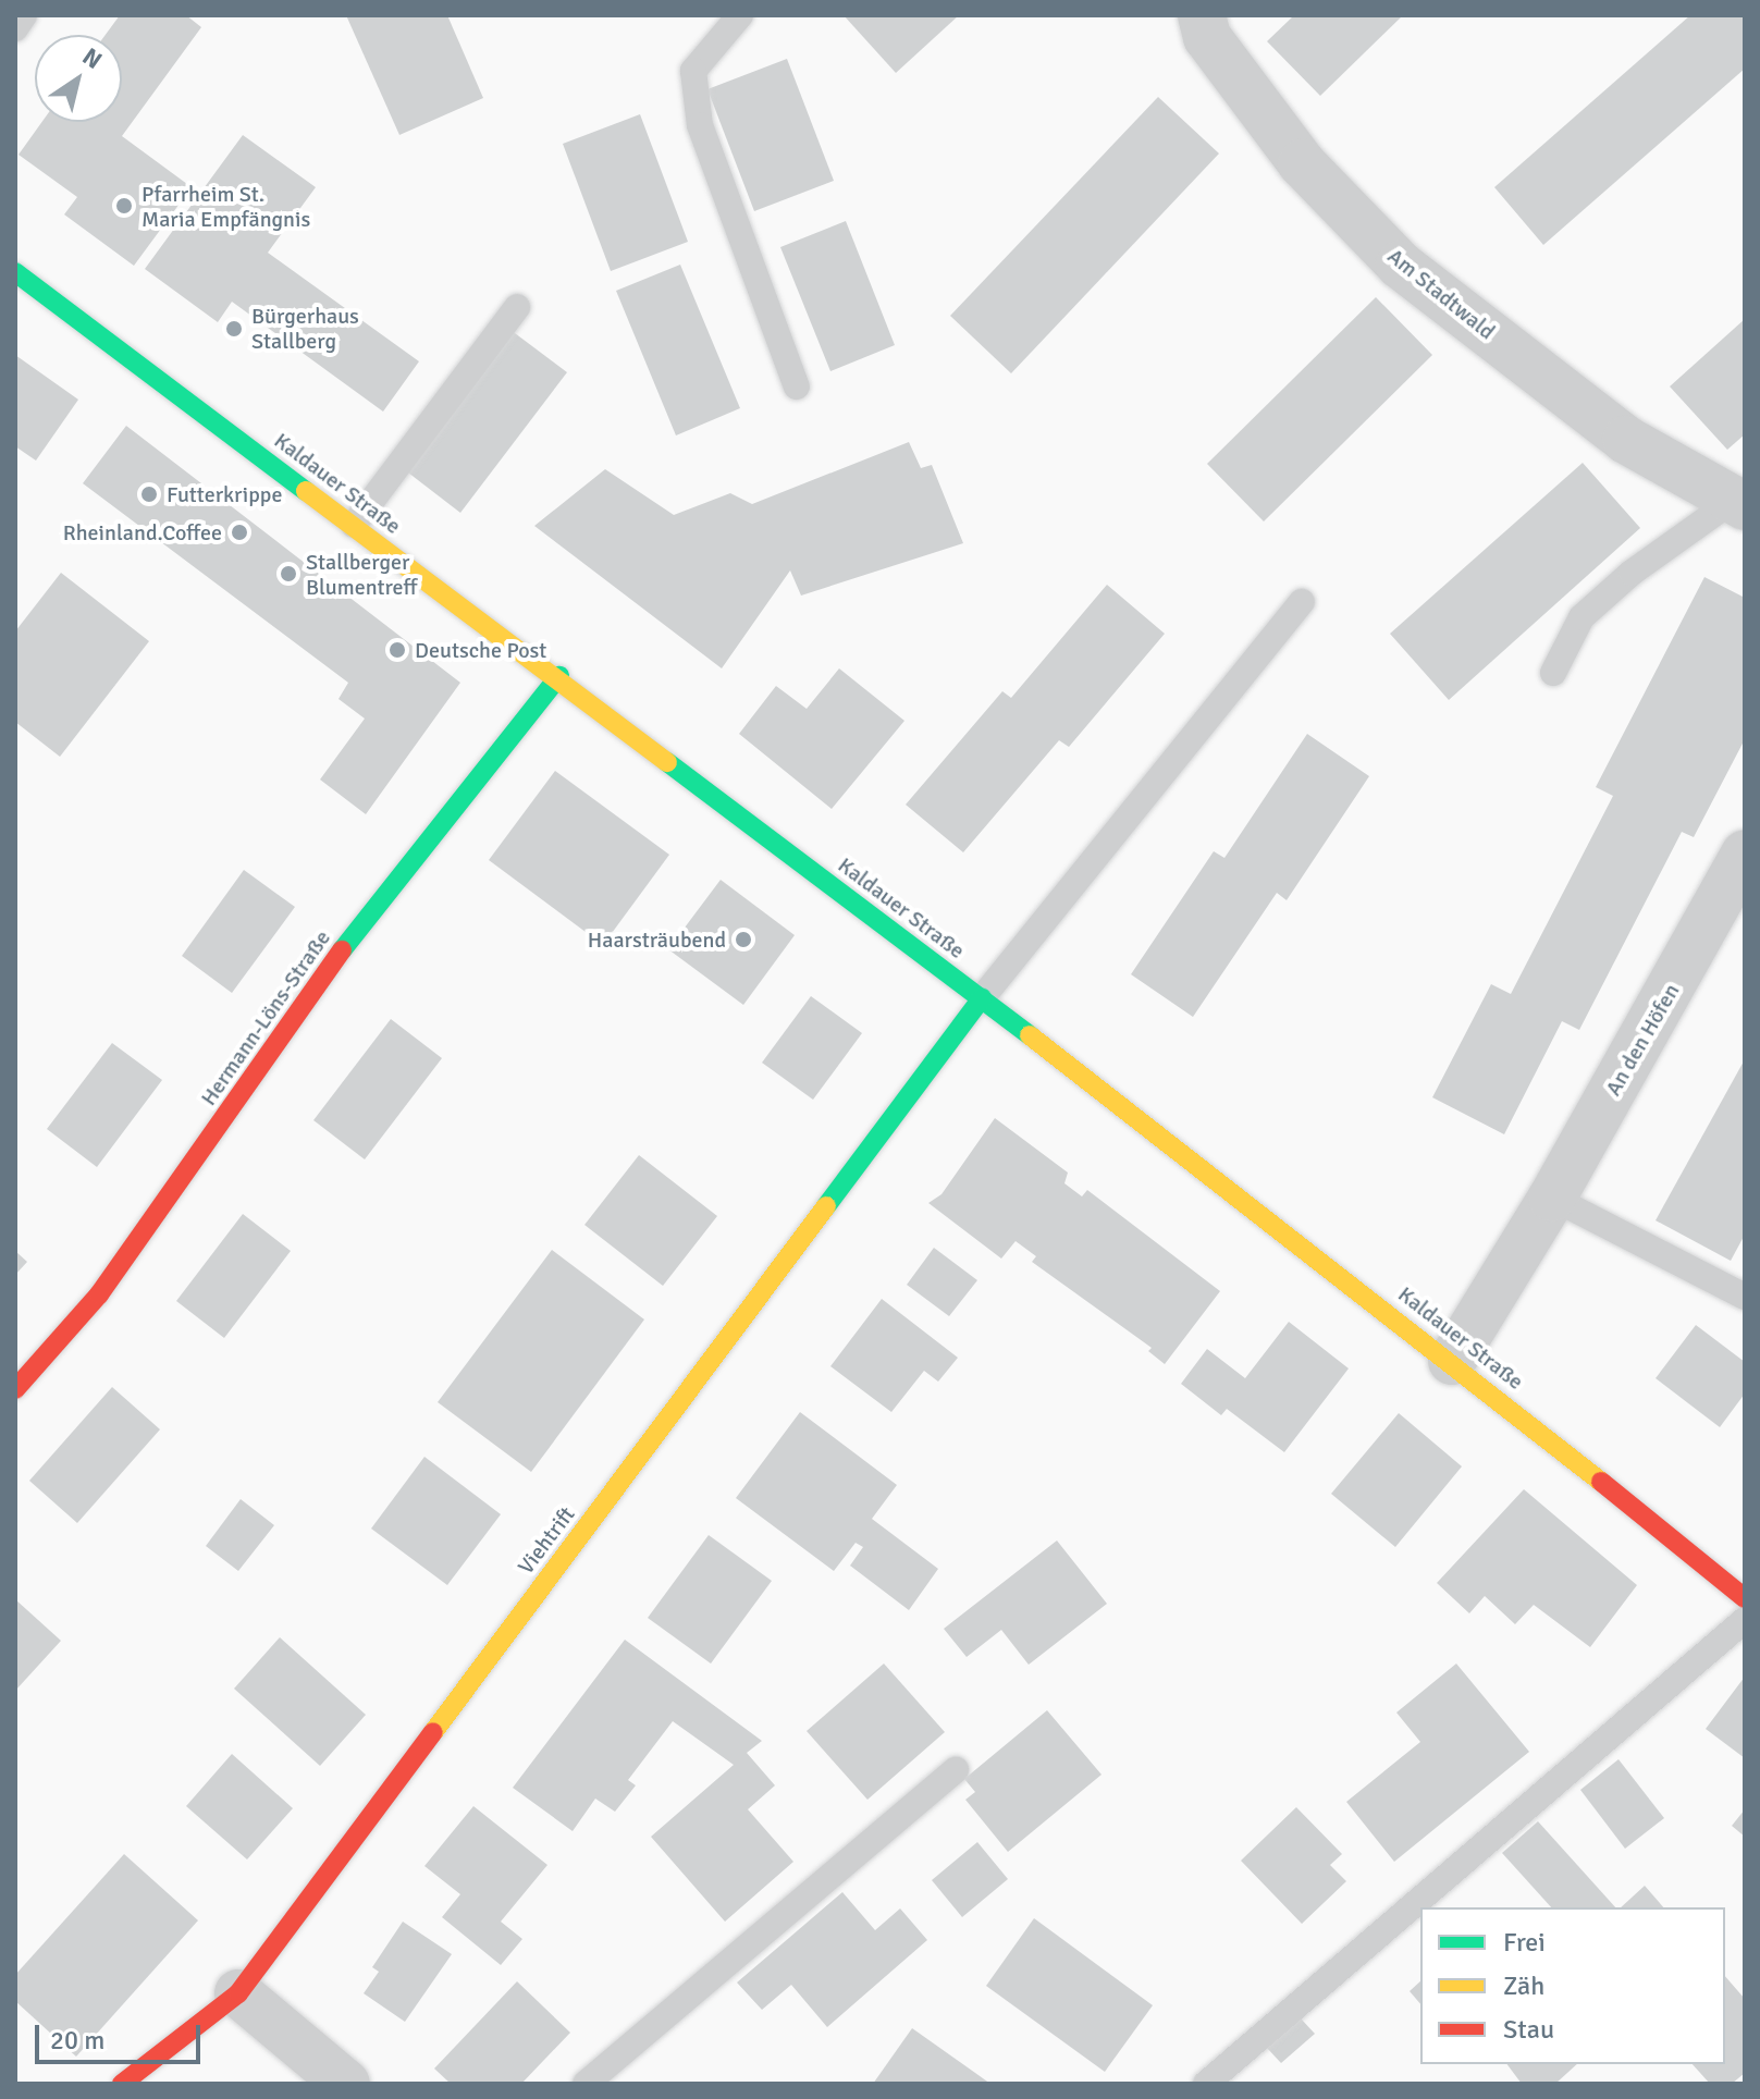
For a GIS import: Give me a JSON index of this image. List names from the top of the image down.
{
  "streets": {
    "street": [
      "Am Stadtwald",
      "Kaldauer Straße",
      "Hermann-Löns-Straße",
      "An den Höfen",
      "Viehtrift"
    ]
  },
  "crossings": [
    ["Kaldauer Straße", "Hermann-Löns-Straße"],
    ["Kaldauer Straße", "An den Höfen"],
    ["Kaldauer Straße", "Viehtrift"]
  ],
  "places": [
    "Pfarrheim St. Maria Empfängnis",
    "Bürgerhaus Stallberg",
    "Futterkrippe",
    "Rheinland.Coffee",
    "Stallberger Blumentreff",
    "Deutsche Post",
    "Haarsträubend"
  ],
  "legend": ["Frei", "Zäh", "Stau"],
  "scale_bar": "20 m",
  "north": "top right"
}
